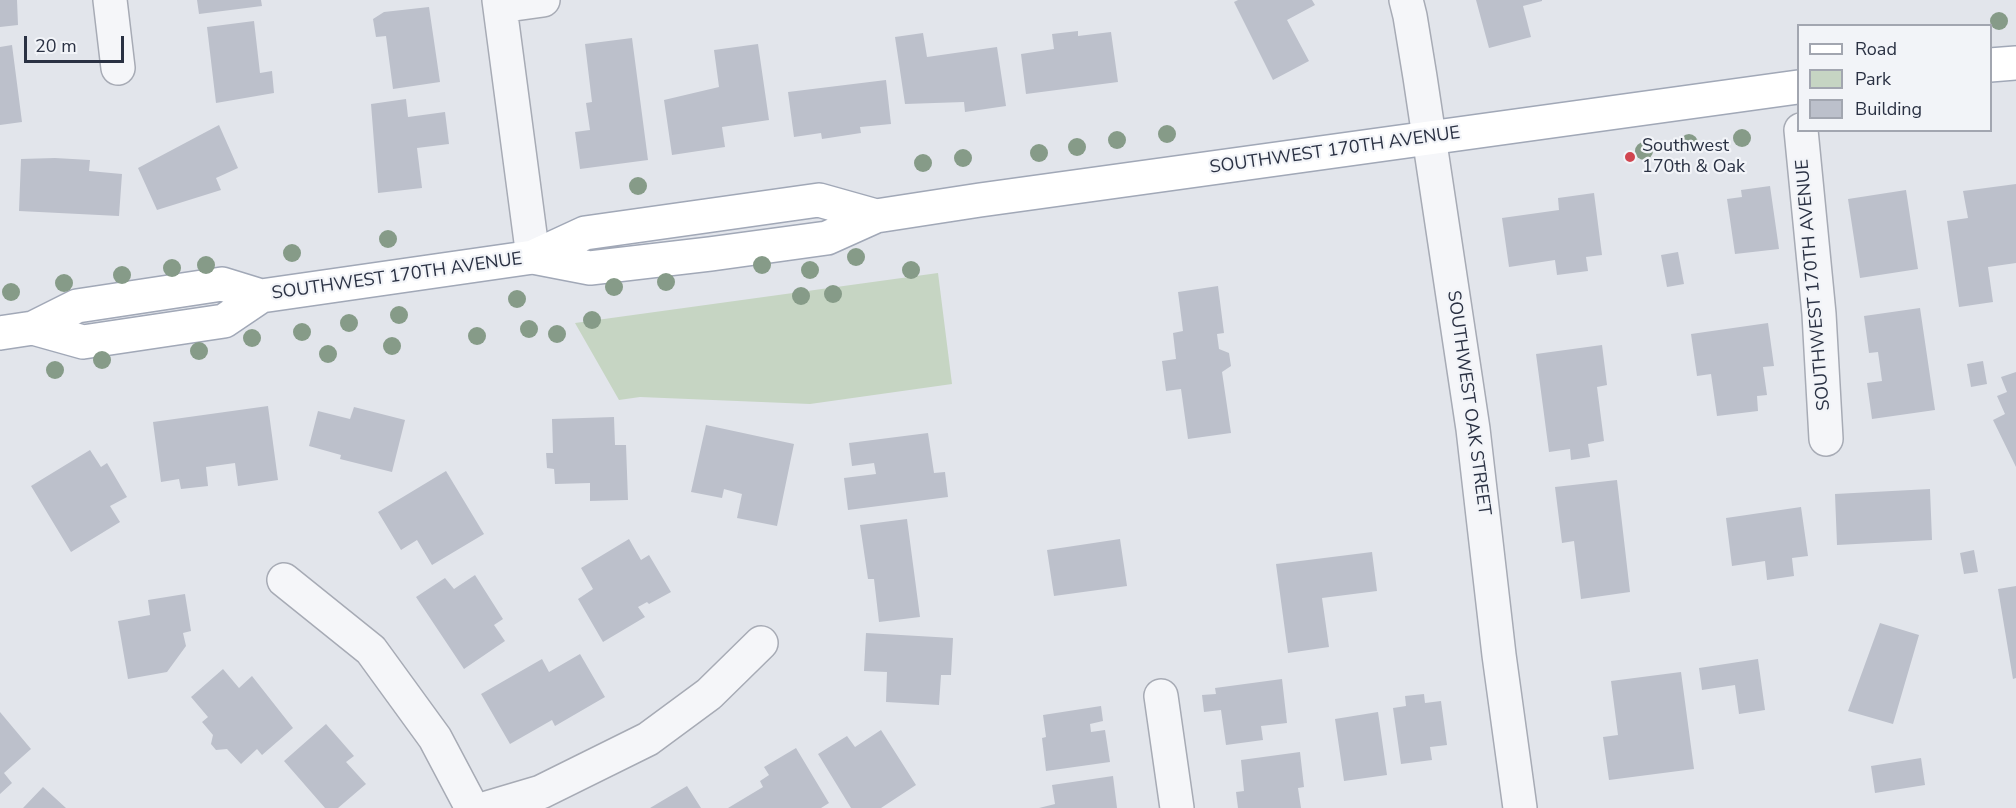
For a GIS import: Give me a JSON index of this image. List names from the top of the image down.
{
  "streets": {
    "main road": ["SOUTHWEST 170TH AVENUE"],
    "street": ["SOUTHWEST OAK STREET"]
  },
  "crossings": [
    ["SOUTHWEST 170TH AVENUE", "SOUTHWEST OAK STREET"]
  ],
  "places": ["Southwest 170th & Oak"],
  "legend": ["Road", "Park", "Building"],
  "scale_bar": "20 m"
}
